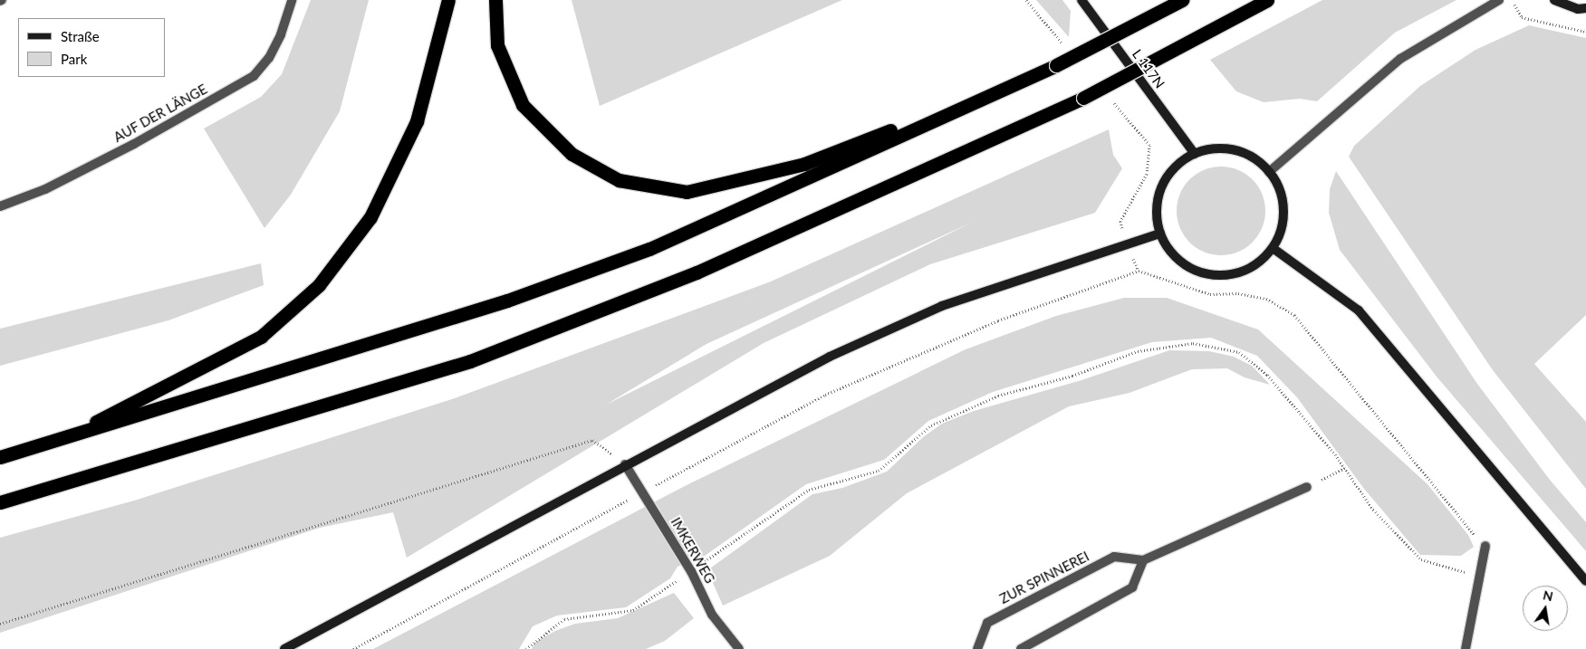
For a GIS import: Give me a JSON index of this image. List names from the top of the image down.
{
  "streets": {
    "main road": ["L 117N"],
    "street": ["AUF DER LÄNGE", "IMKERWEG", "ZUR SPINNEREI"]
  },
  "legend": ["Straße", "Park"],
  "north": "top"
}
